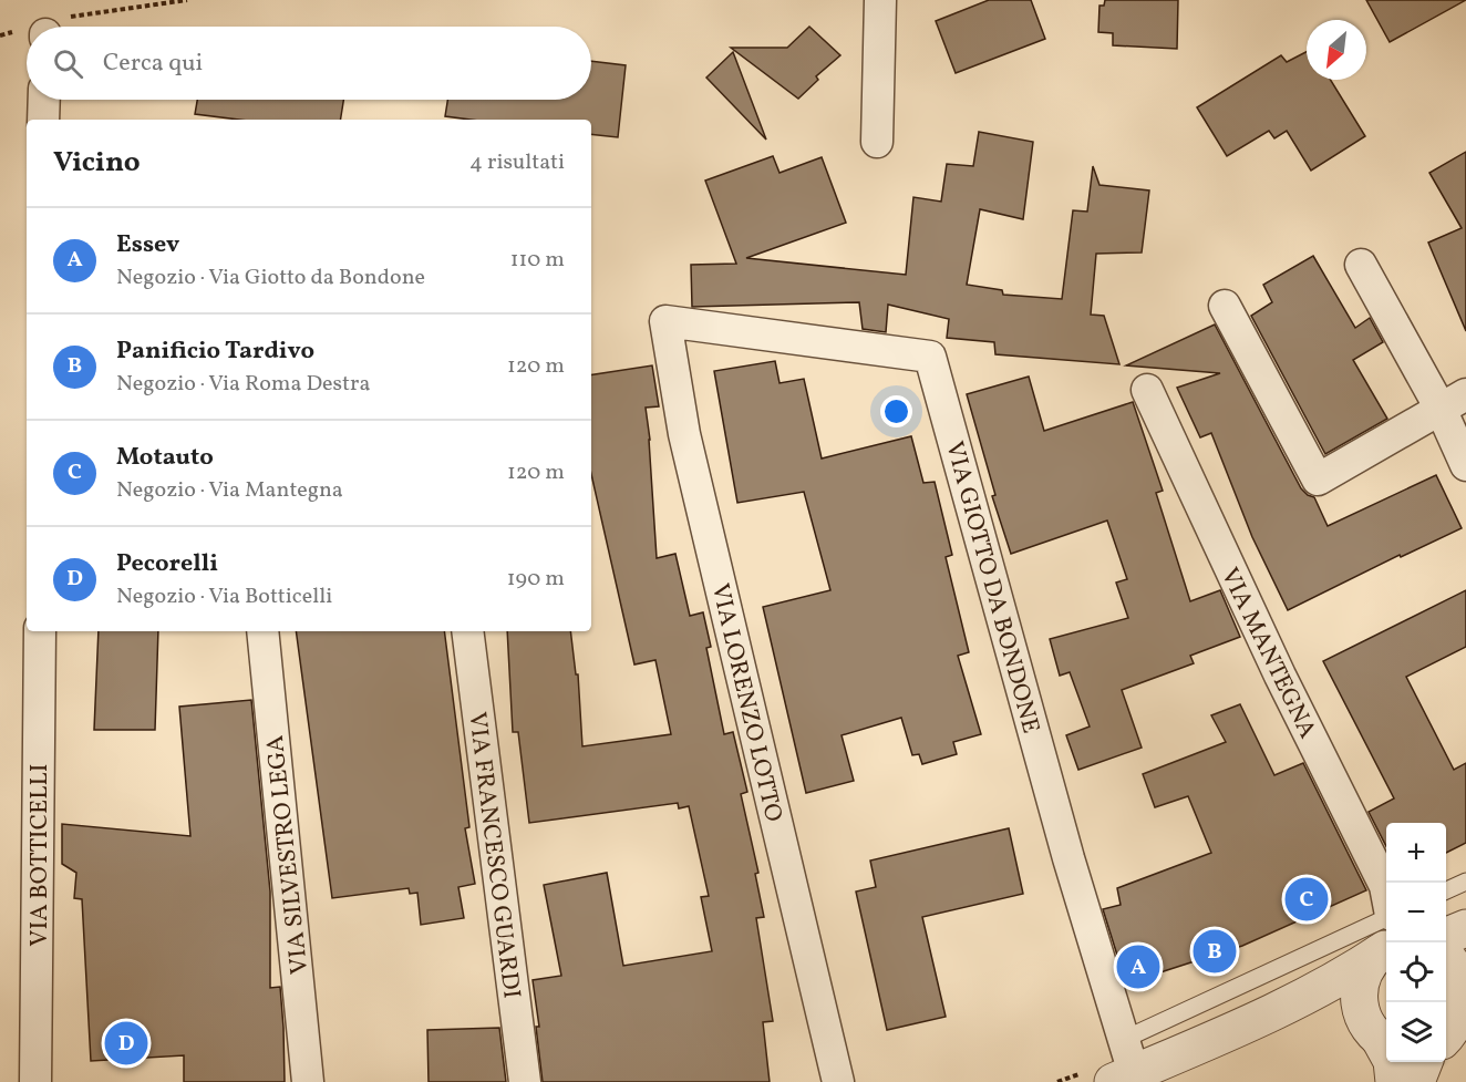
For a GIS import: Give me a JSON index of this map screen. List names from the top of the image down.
{
  "streets": {
    "street": [
      "VIA GIOTTO DA BONDONE",
      "VIA MANTEGNA",
      "VIA LORENZO LOTTO",
      "VIA BOTTICELLI",
      "VIA SILVESTRO LEGA",
      "VIA FRANCESCO GUARDI"
    ]
  },
  "crossings": [
    ["VIA GIOTTO DA BONDONE", "VIA LORENZO LOTTO"]
  ],
  "north": "bottom left",
  "page": {
    "search": "Cerca qui",
    "heading": ["Vicino", "4 risultati"],
    "list": [
      {
        "mark": "A",
        "name": "Essev",
        "note": "Negozio · Via Giotto da Bondone",
        "value": "110 m"
      },
      {
        "mark": "B",
        "name": "Panificio Tardivo",
        "note": "Negozio · Via Roma Destra",
        "value": "120 m"
      },
      {
        "mark": "C",
        "name": "Motauto",
        "note": "Negozio · Via Mantegna",
        "value": "120 m"
      },
      {
        "mark": "D",
        "name": "Pecorelli",
        "note": "Negozio · Via Botticelli",
        "value": "190 m"
      }
    ],
    "map_buttons": ["+", "−"],
    "pins": [
      "C",
      "B",
      "A",
      "D"
    ]
  }
}
